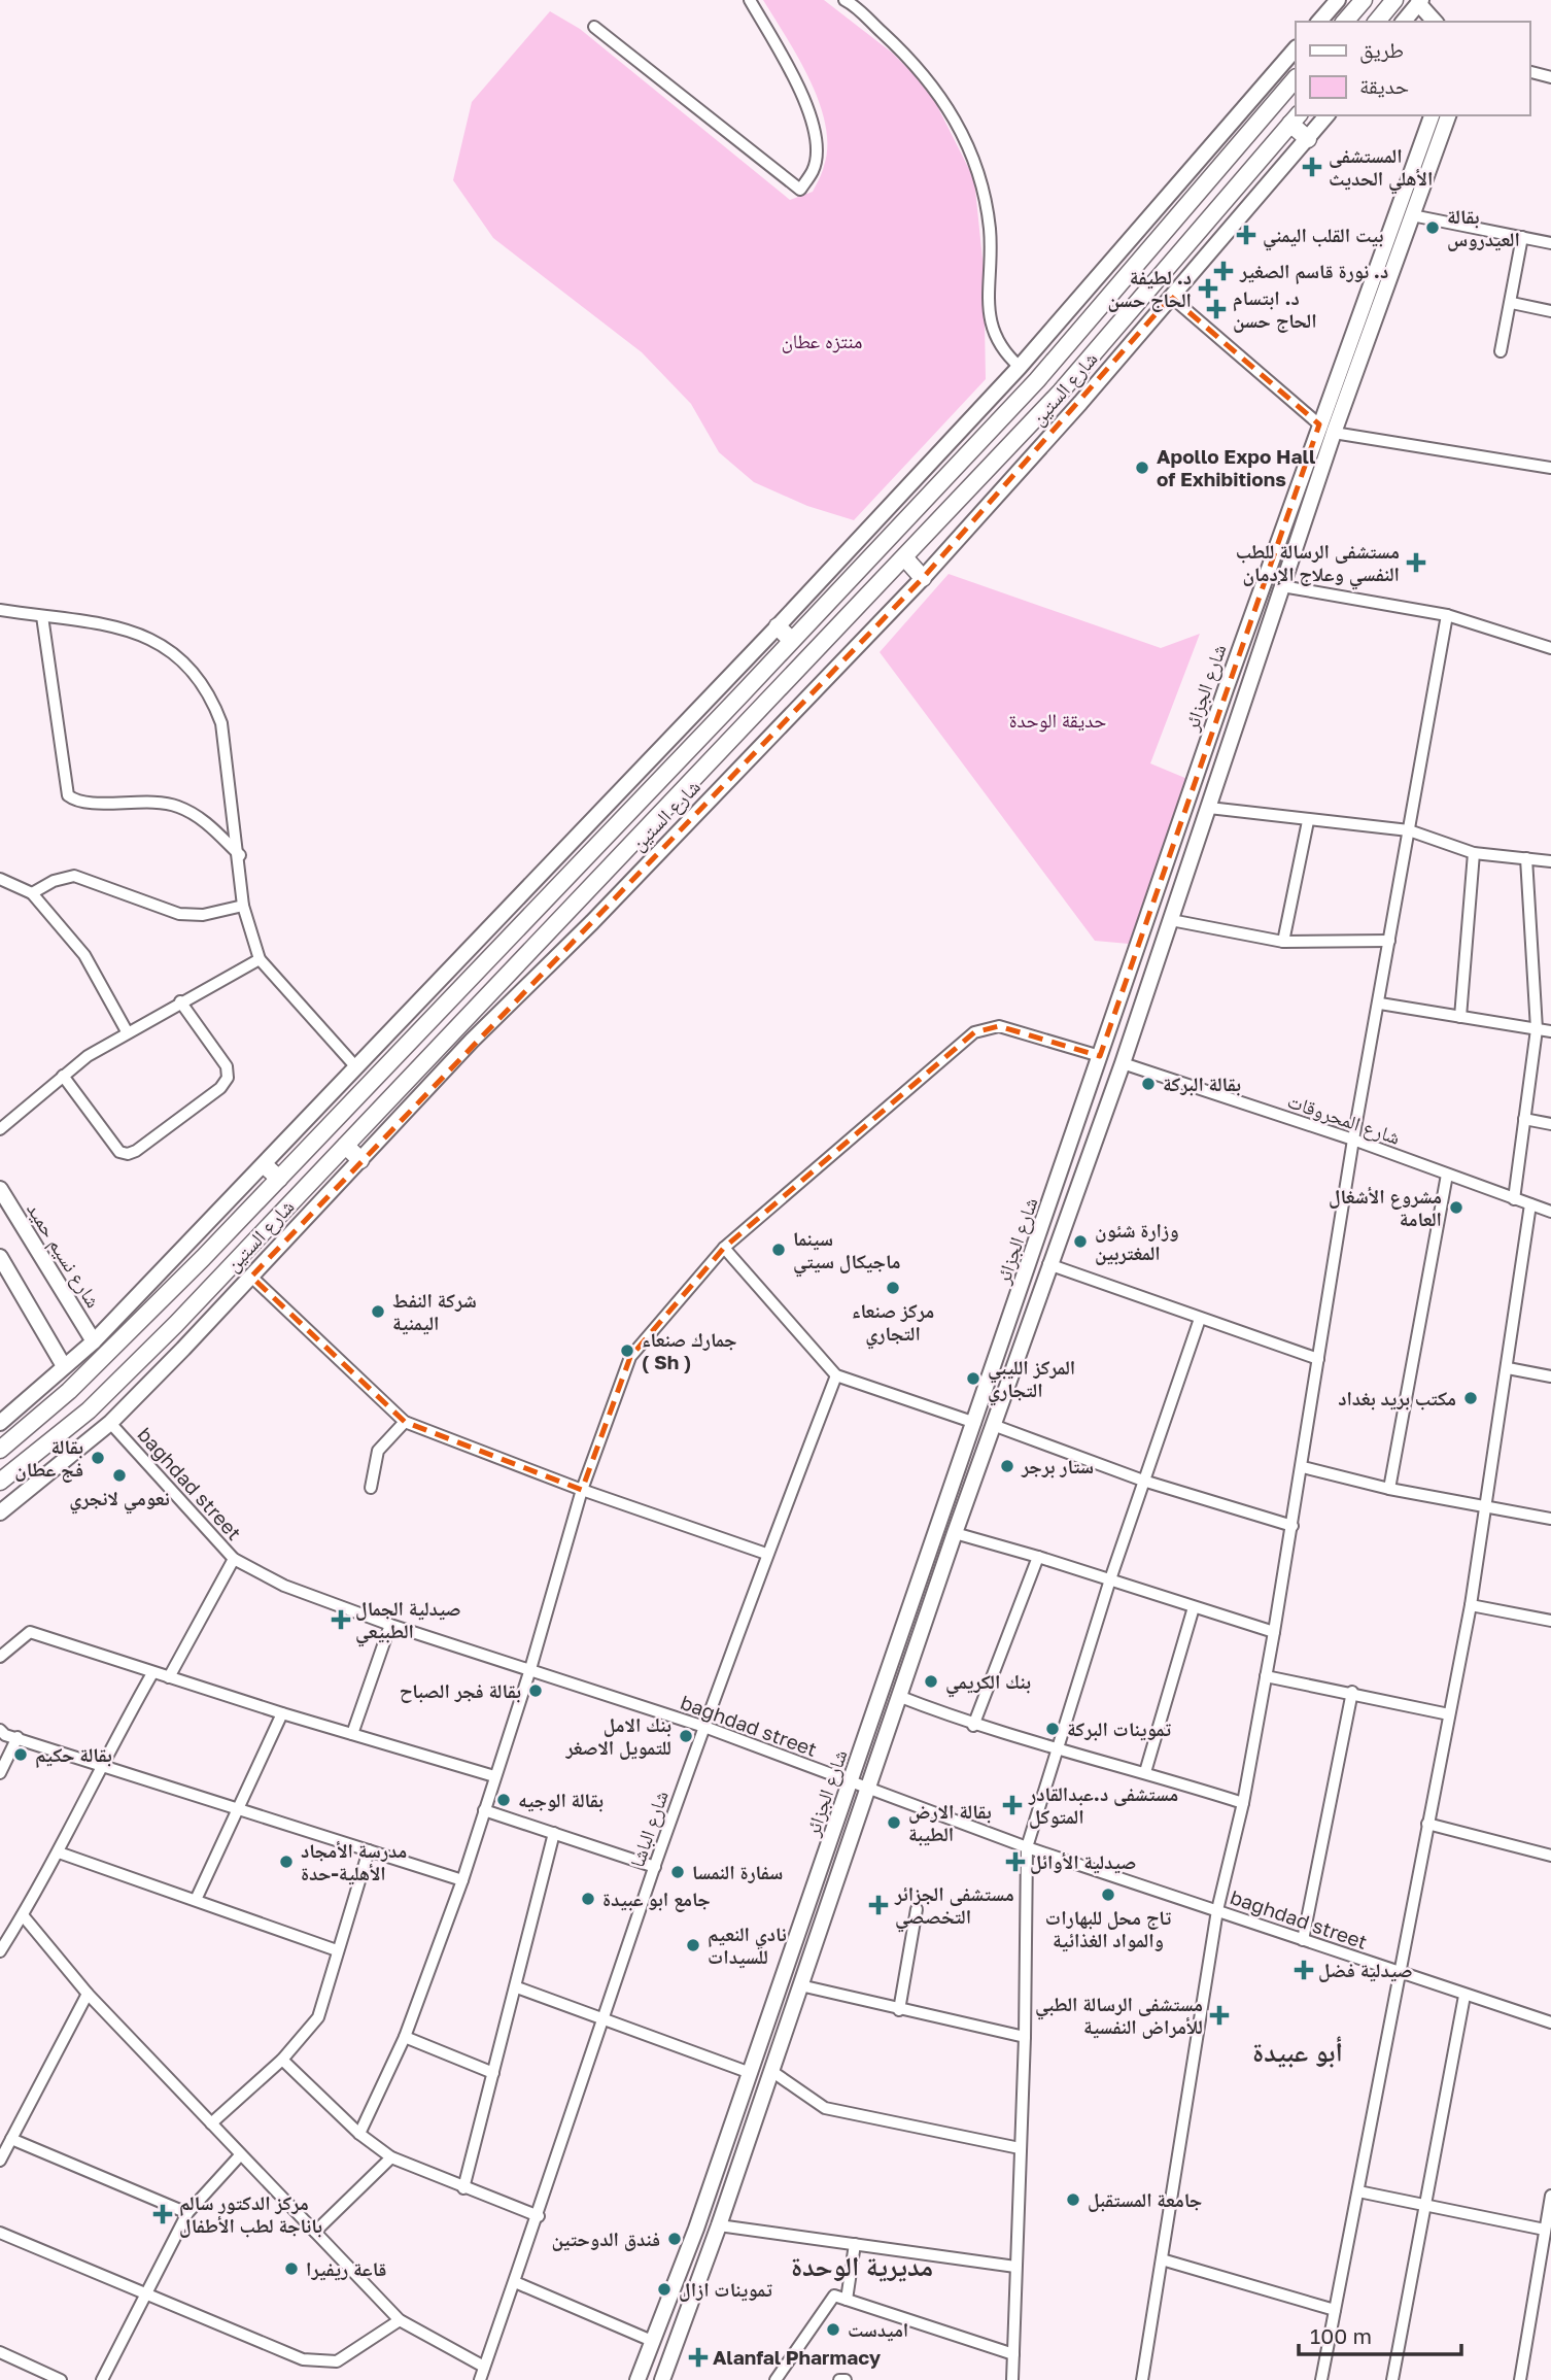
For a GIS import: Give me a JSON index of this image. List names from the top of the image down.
{
  "streets": {
    "highway": ["شارع الستين"],
    "main road": ["شارع الجزائر", "شارع نسيم حميد"],
    "street": ["شارع المحروقات", "baghdad street", "شارع الباشا"]
  },
  "crossings": [
    ["شارع الستين", "baghdad street"],
    ["شارع الجزائر", "شارع المحروقات"],
    ["شارع الجزائر", "baghdad street"],
    ["baghdad street", "شارع الباشا"]
  ],
  "districts": ["أبو عبيدة", "مديرية الوحدة"],
  "parks": ["منتزه عطان", "حديقة الوحدة"],
  "places": {
    "health": [
      "المستشفى الأهلي الحديث",
      "بيت القلب اليمني",
      "د. نورة قاسم الصغير",
      "د. لطيفة الحاج حسن",
      "د. ابتسام الحاج حسن",
      "مستشفى الرسالة للطب النفسي وعلاج الإدمان",
      "صيدلية الجمال الطبيعي",
      "مستشفى د.عبدالقادر المتوكل",
      "صيدلية الأوائل",
      "مستشفى الجزائر التخصصي",
      "صيدلية فضل",
      "مستشفى الرسالة الطبي للأمراض النفسية",
      "مركز الدكتور سالم باناجة لطب الأطفال",
      "Alanfal Pharmacy"
    ],
    "other": [
      "بقالة العيدروس",
      "Apollo Expo Hall of Exhibitions",
      "بقالة البركة",
      "مشروع الأشغال العامة",
      "وزارة شئون المغتربين",
      "سينما ماجيكال سيتي",
      "مركز صنعاء التجاري",
      "شركة النفط اليمنية",
      "جمارك صنعاء ( Sh )",
      "المركز الليبي التجاري",
      "مكتب بريد بغداد",
      "بقالة فج عطان",
      "ستار برجر",
      "نعومي لانجري",
      "بنك الكريمي",
      "بقالة فجر الصباح",
      "تموينات البركة",
      "بنك الامل للتمويل الاصغر",
      "بقالة حكيم",
      "بقالة الوجيه",
      "بقالة الارض الطيبة",
      "مدرسة الأمجاد الأهلية-حدة",
      "سفارة النمسا",
      "تاج محل للبهارات والمواد الغذائية",
      "جامع ابو عبيدة",
      "نادي النعيم للسيدات",
      "جامعة المستقبل",
      "فندق الدوحتين",
      "قاعة ريفيرا",
      "تموينات ازال",
      "اميدست"
    ]
  },
  "legend": ["طريق", "حديقة"],
  "scale_bar": "100 m"
}
